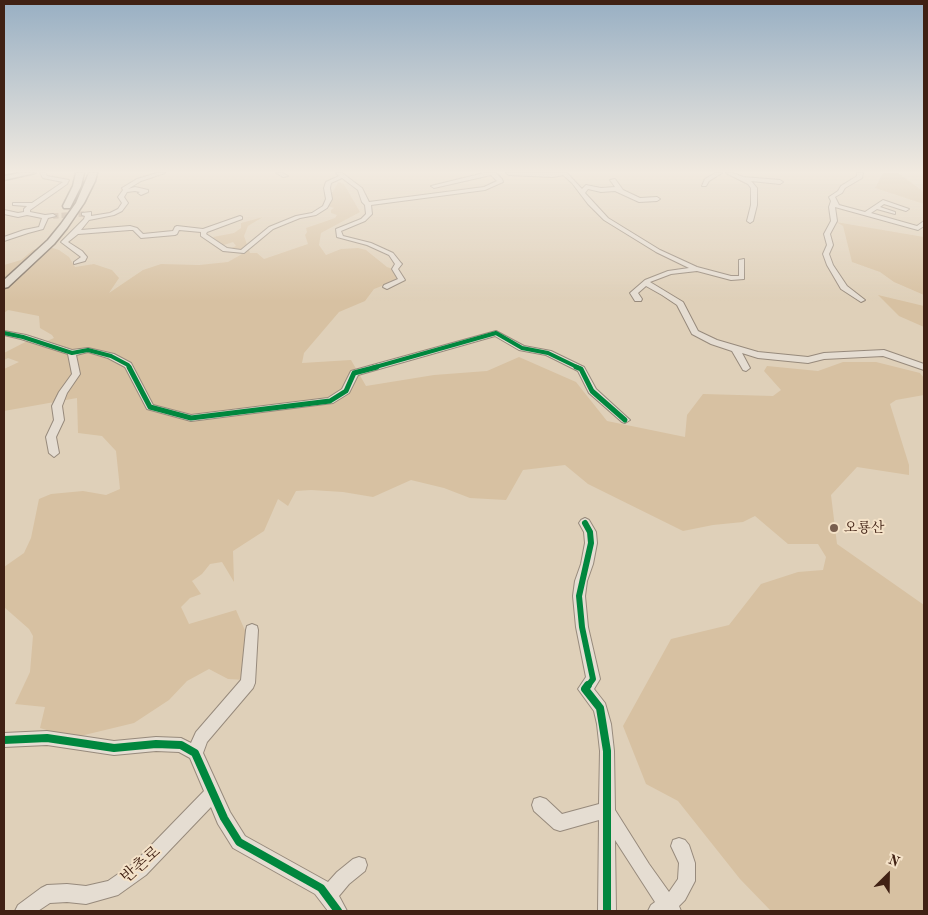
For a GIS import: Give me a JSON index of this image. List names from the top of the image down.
{
  "streets": {
    "street": ["반촌로"]
  },
  "places": ["오룡산"],
  "north": "top right"
}
